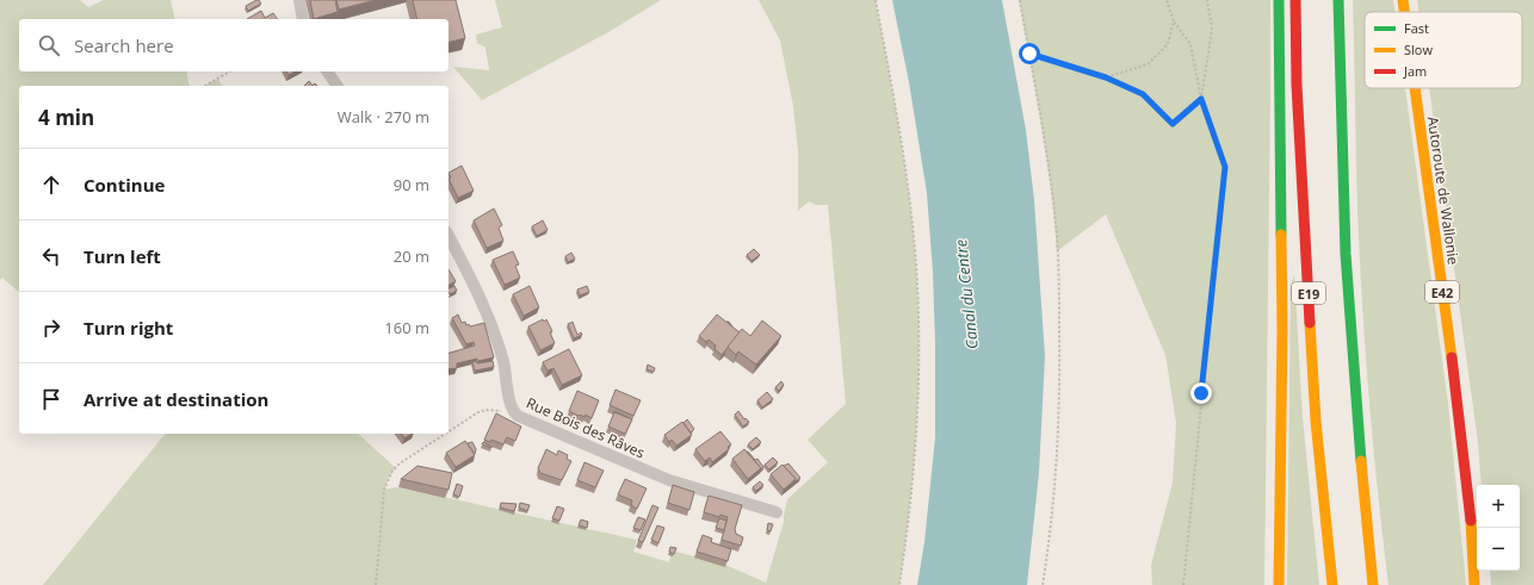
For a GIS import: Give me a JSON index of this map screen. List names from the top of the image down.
{
  "streets": {
    "highway": ["Autoroute de Wallonie", "E42", "E19"],
    "street": ["Rue Bois des Râves"]
  },
  "water": ["Canal du Centre"],
  "legend": ["Fast", "Slow", "Jam"],
  "page": {
    "search": "Search here",
    "heading": ["4 min", "Walk · 270 m"],
    "list": [
      ["Continue", "90 m"],
      ["Turn left", "20 m"],
      ["Turn right", "160 m"],
      "Arrive at destination"
    ],
    "map_buttons": ["+", "−"]
  }
}
